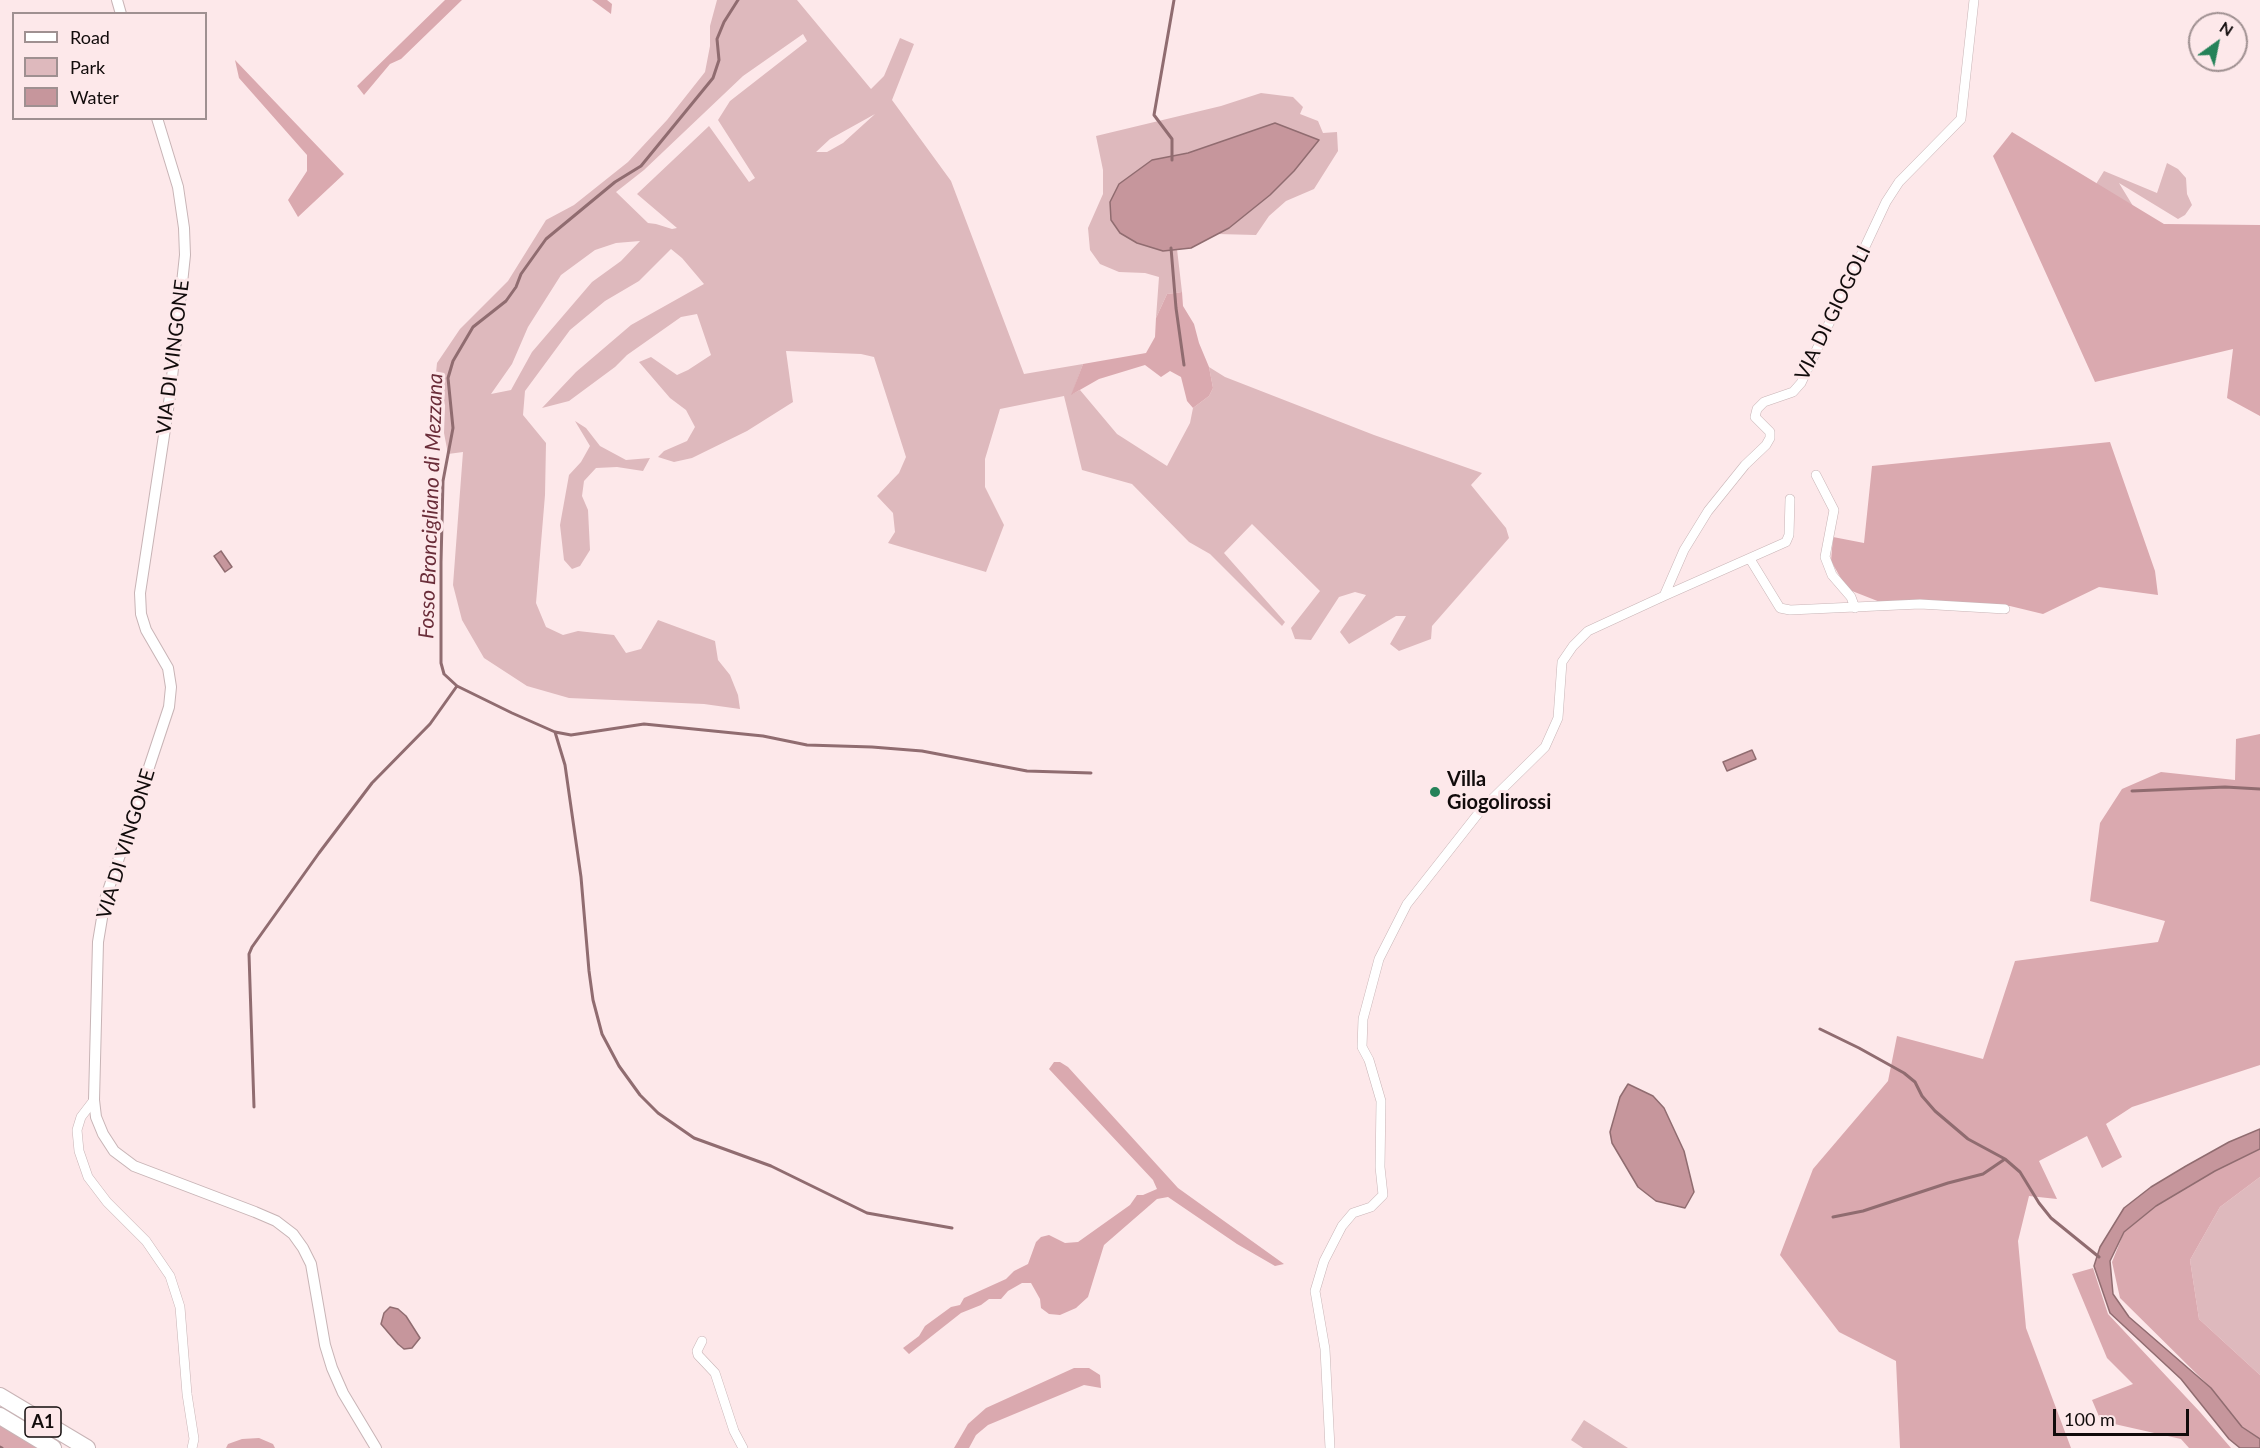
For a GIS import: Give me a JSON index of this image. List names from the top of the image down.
{
  "streets": {
    "highway": ["A1"],
    "street": ["VIA DI GIOGOLI", "VIA DI VINGONE"]
  },
  "water": ["Fosso Broncigliano di Mezzana"],
  "places": ["Villa Giogolirossi"],
  "legend": ["Road", "Park", "Water"],
  "scale_bar": "100 m",
  "north": "top right"
}
